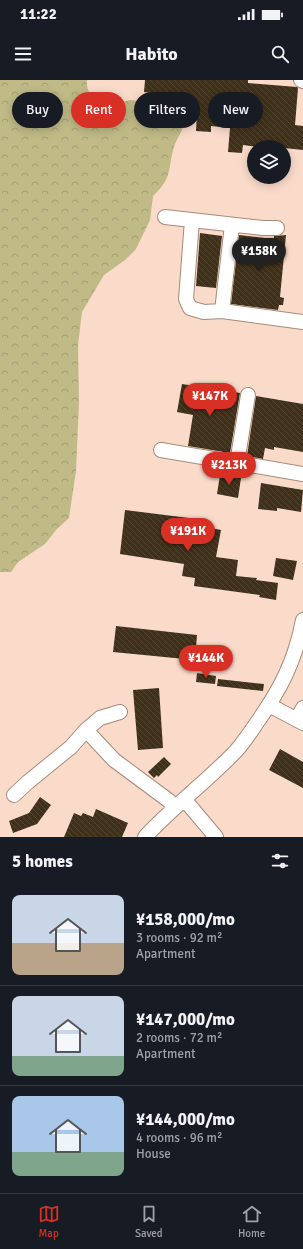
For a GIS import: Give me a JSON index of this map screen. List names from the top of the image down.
{
  "page": {
    "status": "11:22",
    "header": "Habito",
    "chip": [
      "Buy",
      "Rent",
      "Filters",
      "New"
    ],
    "price": [
      "¥158K",
      "¥147K",
      "¥213K",
      "¥191K",
      "¥144K"
    ],
    "heading": "5 homes",
    "list": [
      {
        "name": "¥158,000/mo",
        "note": "3 rooms · 92 m² · Apartment"
      },
      {
        "name": "¥147,000/mo",
        "note": "2 rooms · 72 m² · Apartment"
      },
      {
        "name": "¥144,000/mo",
        "note": "4 rooms · 96 m² · House"
      }
    ],
    "tabs": ["Map", "Saved", "Home"]
  }
}
